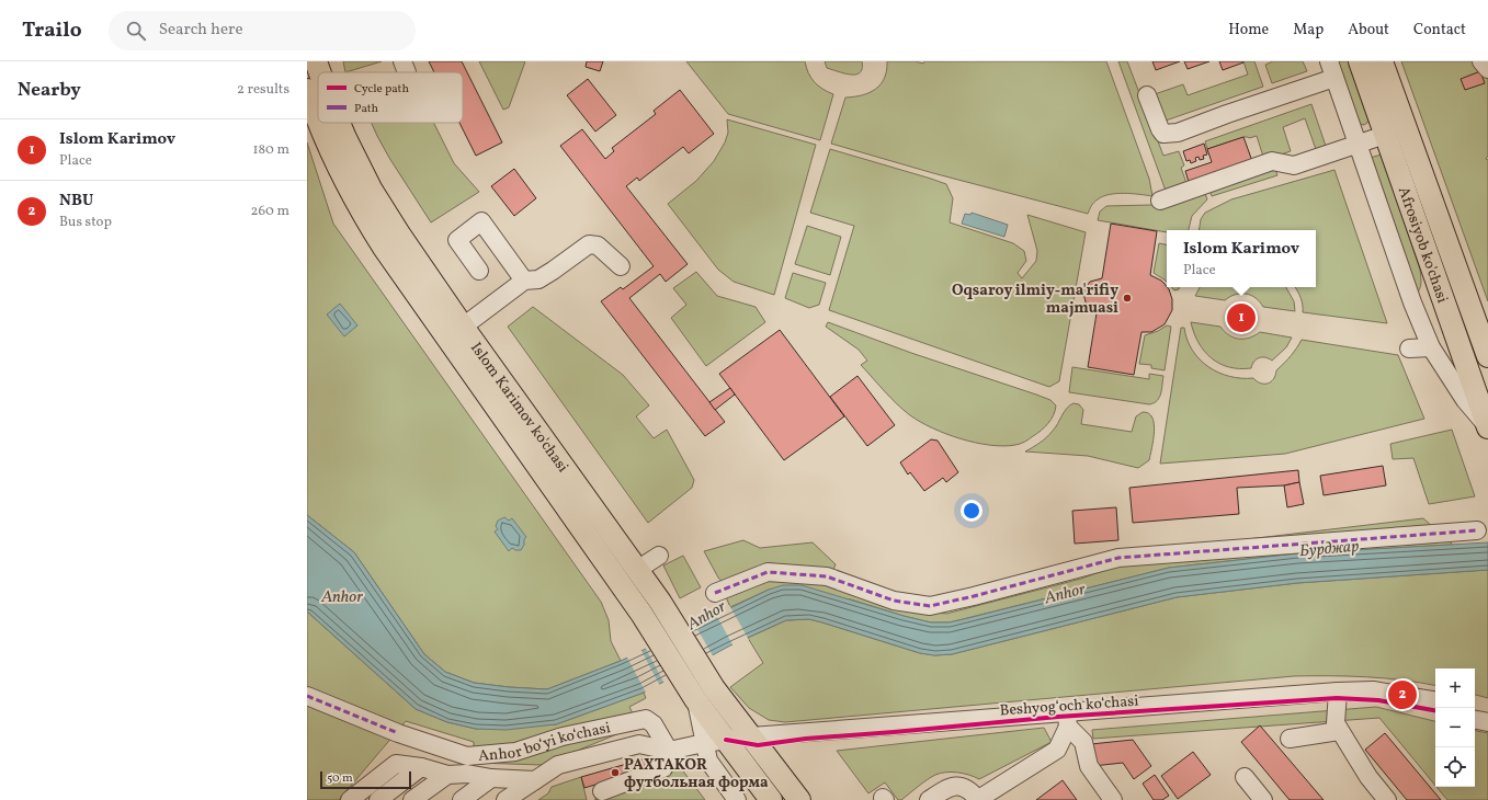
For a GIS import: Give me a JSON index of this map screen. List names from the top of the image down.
{
  "streets": {
    "main road": ["Afrosiyob ko'chasi", "Islom Karimov ko'chasi"],
    "street": ["Beshyogʻoch koʻchasi", "Anhor bo‘yi ko‘chasi"]
  },
  "crossings": [
    ["Islom Karimov ko'chasi", "Beshyogʻoch koʻchasi"],
    ["Beshyogʻoch koʻchasi", "Anhor bo‘yi ko‘chasi"]
  ],
  "water": ["Бурджар", "Anhor"],
  "places": ["Oqsaroy ilmiy-ma'rifiy majmuasi", "PAXTAKOR футбольная форма"],
  "legend": ["Cycle path", "Path"],
  "scale_bar": "50 m",
  "page": {
    "header": "Trailo",
    "search": "Search here",
    "nav": [
      "Home",
      "Map",
      "About",
      "Contact"
    ],
    "heading": ["Nearby", "2 results"],
    "list": [
      {
        "mark": "1",
        "name": "Islom Karimov",
        "note": "Place",
        "value": "180 m"
      },
      {
        "mark": "2",
        "name": "NBU",
        "note": "Bus stop",
        "value": "260 m"
      }
    ],
    "popup": ["Islom Karimov", "Place"],
    "pins": ["1", "2"],
    "map_buttons": ["+", "−"],
    "scale": "50 m"
  }
}
